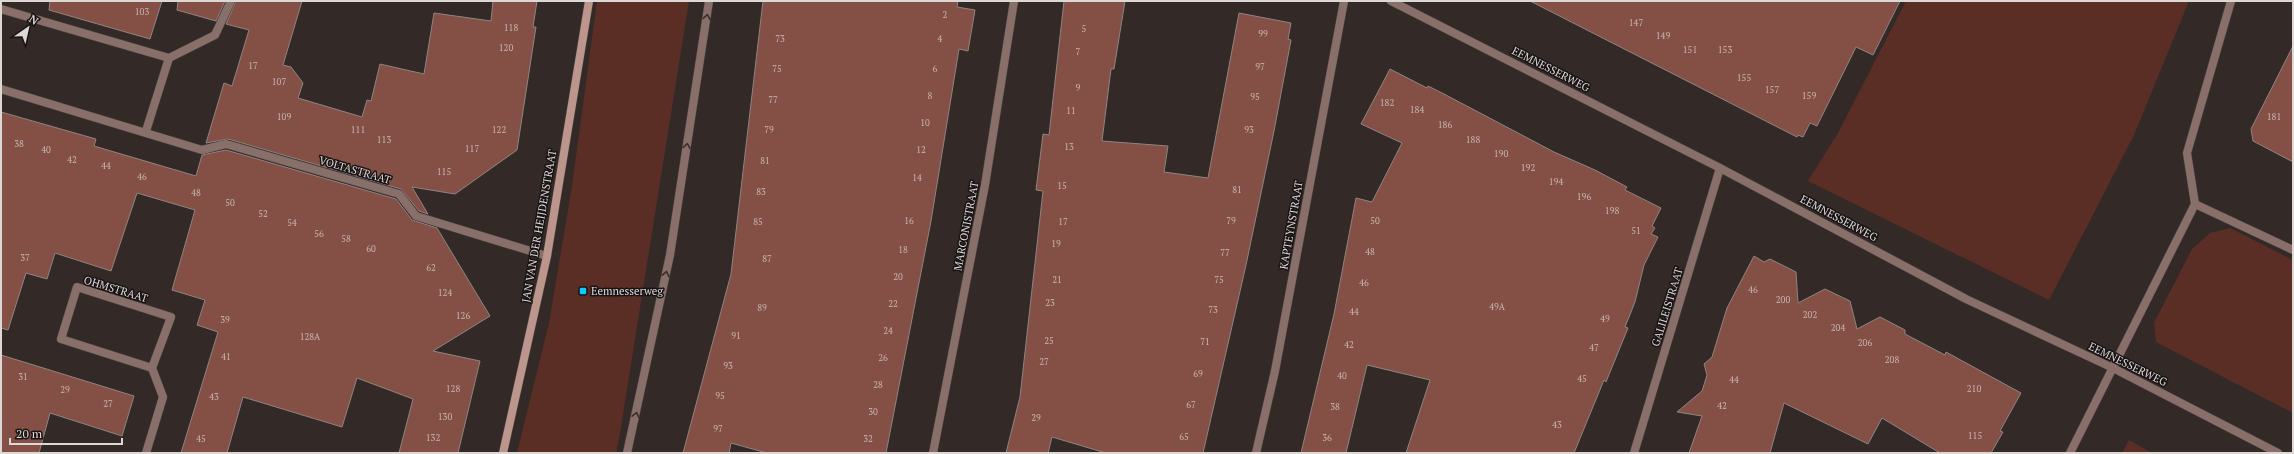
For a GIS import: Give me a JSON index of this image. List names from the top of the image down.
{
  "streets": {
    "main road": ["JAN VAN DER HEIJDENSTRAAT"],
    "street": [
      "EEMNESSERWEG",
      "VOLTASTRAAT",
      "KAPTEYNSTRAAT",
      "MARCONISTRAAT",
      "OHMSTRAAT",
      "GALILEISTRAAT"
    ]
  },
  "crossings": [
    ["EEMNESSERWEG", "GALILEISTRAAT"],
    ["VOLTASTRAAT", "JAN VAN DER HEIJDENSTRAAT"]
  ],
  "places": {
    "transit": ["Eemnesserweg"]
  },
  "house_numbers": [
    "103",
    "2",
    "147",
    "118",
    "5",
    "99",
    "149",
    "73",
    "4",
    "120",
    "151",
    "153",
    "7",
    "17",
    "97",
    "75",
    "6",
    "155",
    "107",
    "9",
    "157",
    "8",
    "159",
    "95",
    "77",
    "182",
    "184",
    "11",
    "109",
    "181",
    "10",
    "186",
    "111",
    "122",
    "79",
    "93",
    "113",
    "188",
    "38",
    "13",
    "117",
    "40",
    "12",
    "190",
    "42",
    "81",
    "44",
    "192",
    "115",
    "46",
    "14",
    "194",
    "15",
    "81",
    "83",
    "48",
    "196",
    "50",
    "198",
    "52",
    "16",
    "79",
    "50",
    "85",
    "17",
    "54",
    "51",
    "56",
    "58",
    "19",
    "60",
    "18",
    "48",
    "77",
    "37",
    "87",
    "62",
    "20",
    "21",
    "75",
    "46",
    "46",
    "124",
    "200",
    "23",
    "22",
    "49A",
    "89",
    "73",
    "44",
    "202",
    "126",
    "49",
    "39",
    "204",
    "24",
    "91",
    "128A",
    "25",
    "71",
    "206",
    "42",
    "47",
    "41",
    "26",
    "208",
    "27",
    "93",
    "69",
    "40",
    "31",
    "45",
    "44",
    "28",
    "128",
    "210",
    "29",
    "95",
    "43",
    "27",
    "67",
    "42",
    "38",
    "30",
    "130",
    "29",
    "43",
    "97",
    "115",
    "65",
    "132",
    "36",
    "45",
    "32"
  ],
  "scale_bar": "20 m",
  "north": "top right"
}
